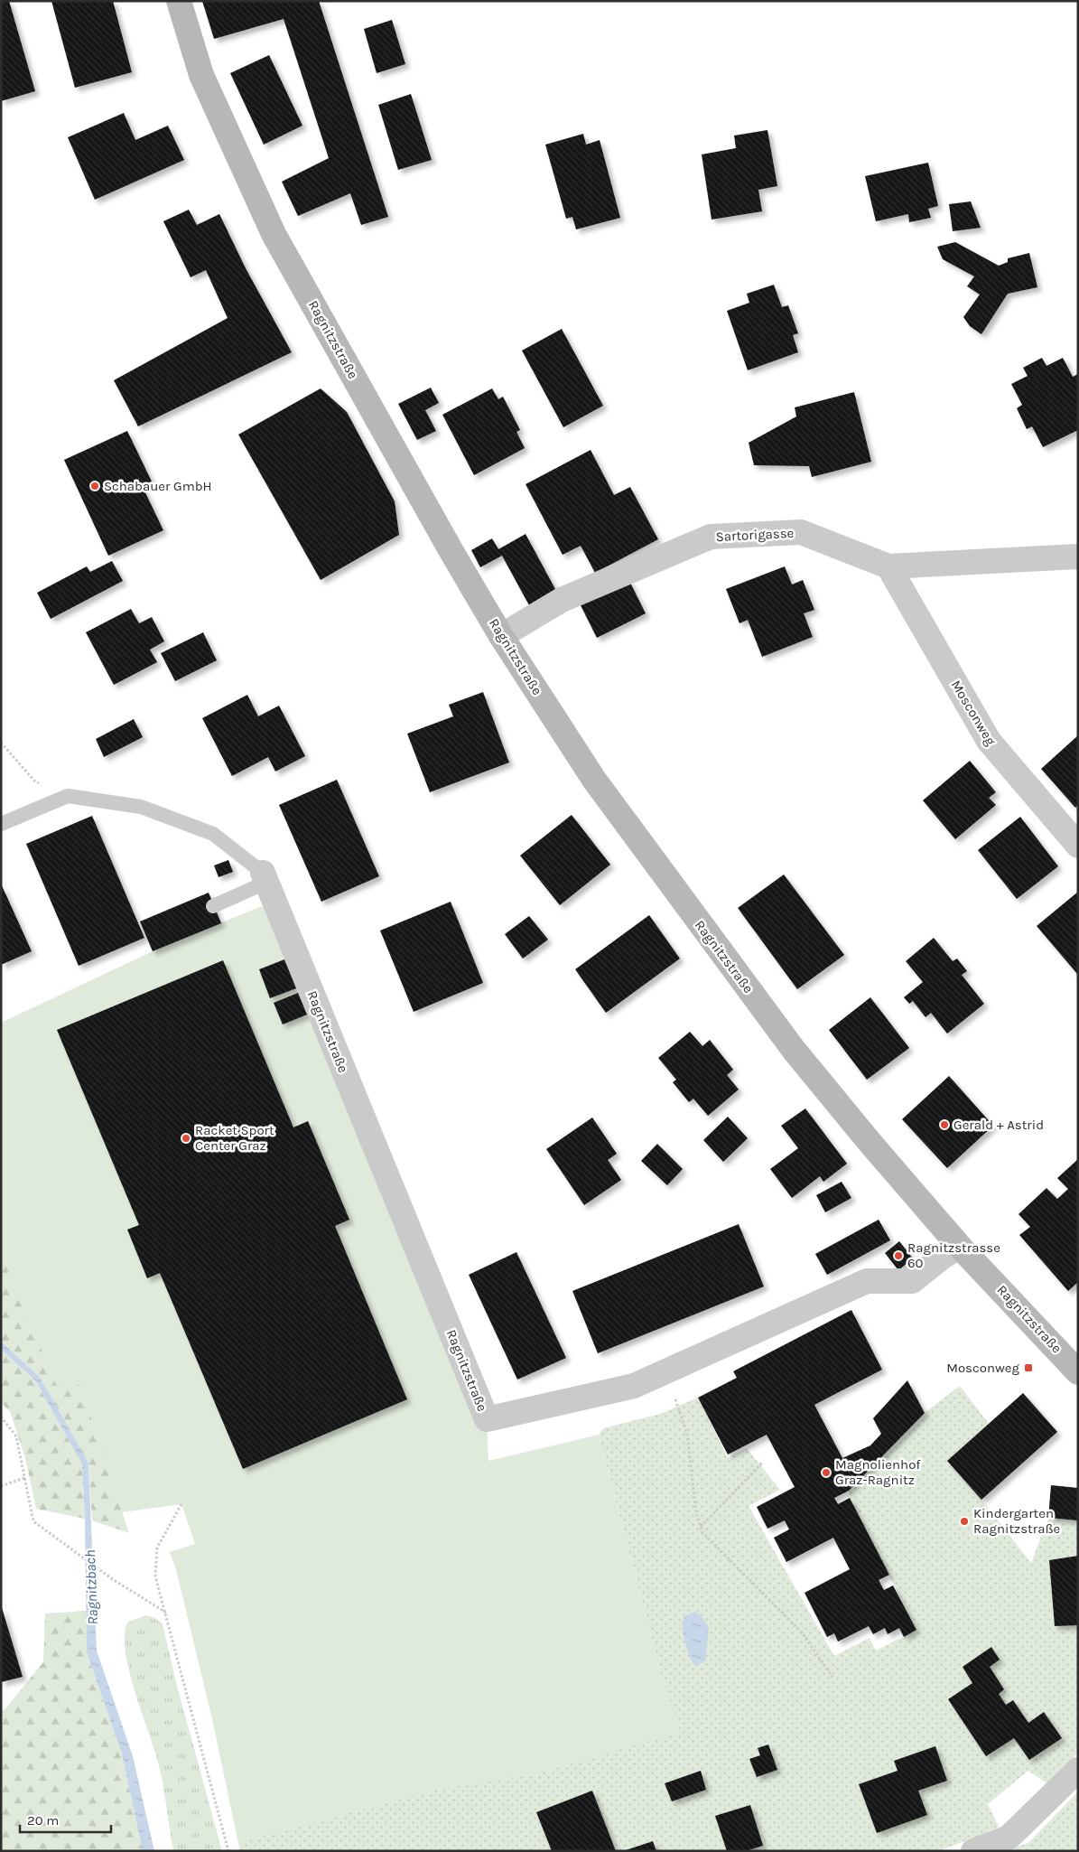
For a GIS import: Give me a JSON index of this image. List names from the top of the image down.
{
  "streets": {
    "main road": ["Ragnitzstraße"],
    "street": ["Sartorigasse", "Mosconweg"]
  },
  "crossings": [
    ["Ragnitzstraße", "Sartorigasse"],
    ["Sartorigasse", "Mosconweg"]
  ],
  "water": ["Ragnitzbach"],
  "places": {
    "other": [
      "Schabauer GmbH",
      "Gerald + Astrid",
      "Racket Sport Center Graz",
      "Ragnitzstrasse 60",
      "Magnolienhof Graz-Ragnitz",
      "Kindergarten Ragnitzstraße"
    ],
    "transit": ["Mosconweg"]
  },
  "scale_bar": "20 m"
}
